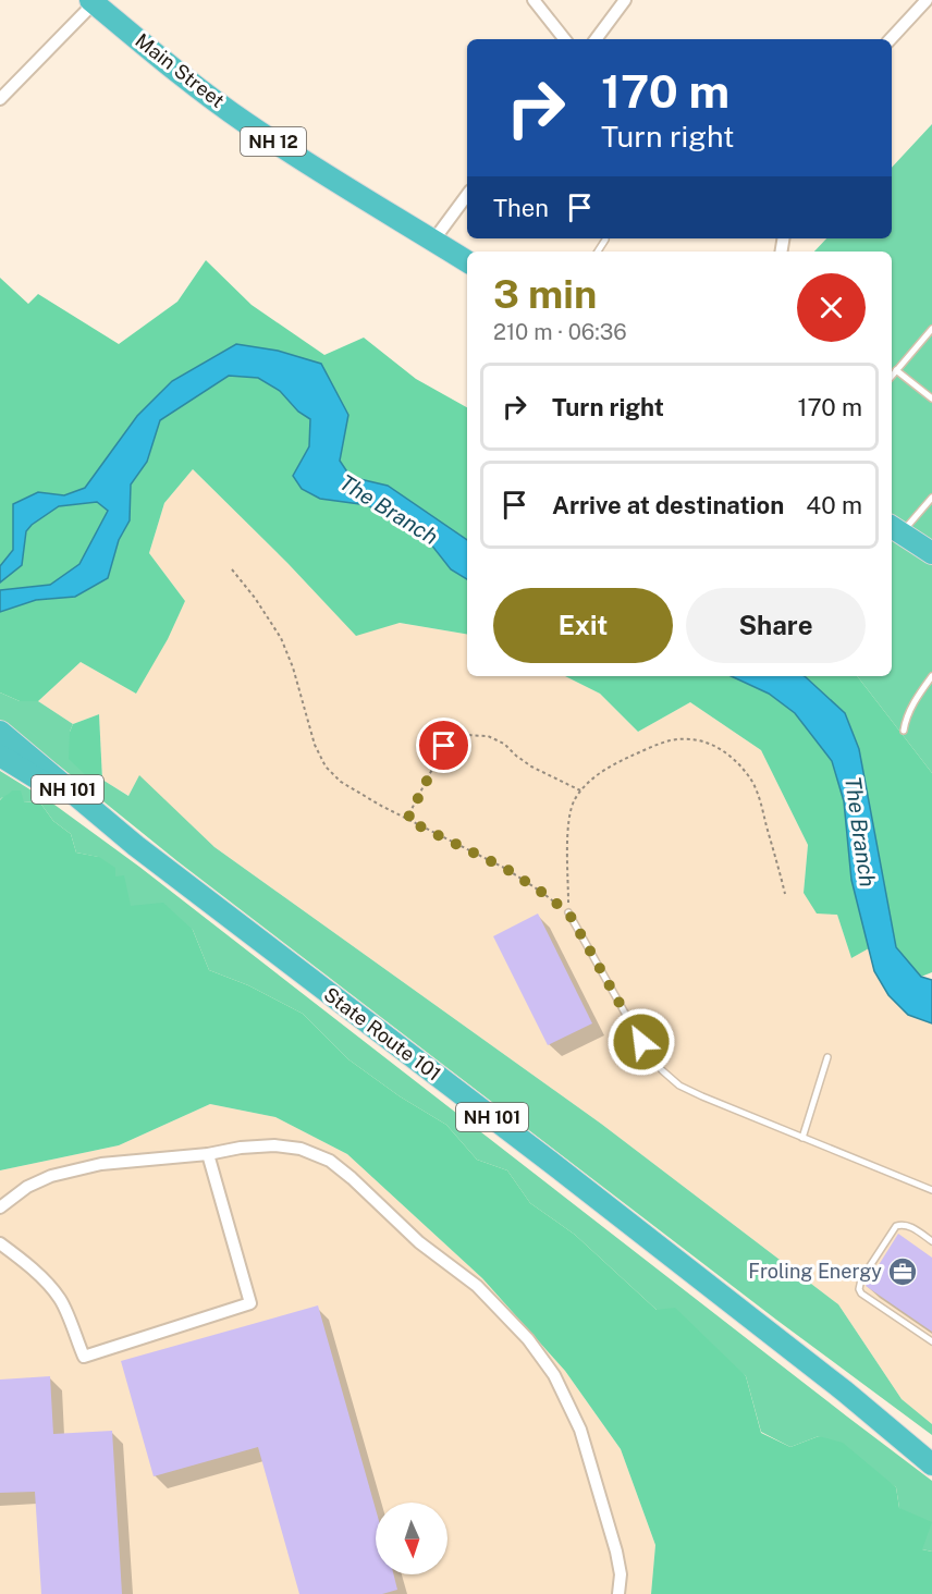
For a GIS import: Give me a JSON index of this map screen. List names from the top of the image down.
{
  "streets": {
    "highway": [
      "Main Street",
      "NH 12",
      "NH 101",
      "State Route 101"
    ]
  },
  "water": ["The Branch"],
  "places": {
    "office": ["Froling Energy"]
  },
  "north": "bottom",
  "page": {
    "turn": ["170 m", "Turn right"],
    "then": "Then",
    "heading": ["3 min", "210 m · 06:36"],
    "list": [
      {
        "name": "Turn right",
        "value": "170 m"
      },
      {
        "name": "Arrive at destination",
        "value": "40 m"
      }
    ],
    "buttons": ["Exit", "Share"]
  }
}
